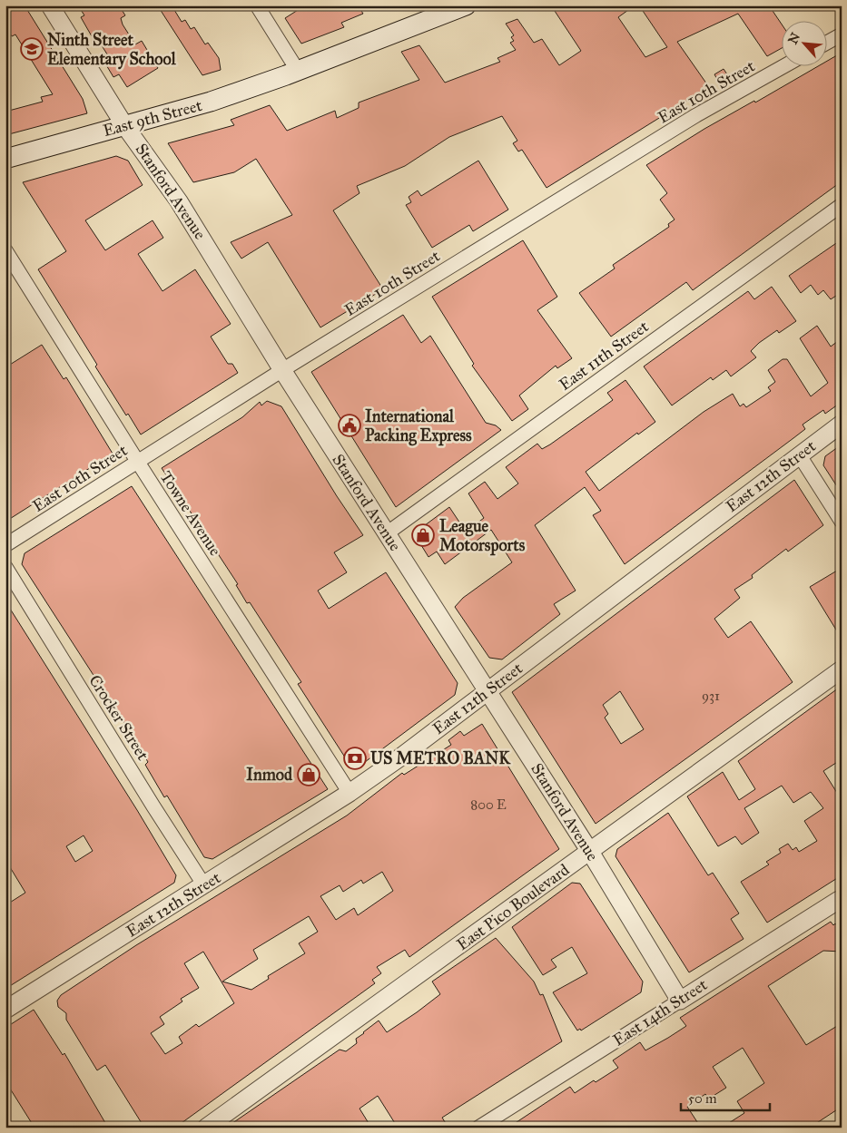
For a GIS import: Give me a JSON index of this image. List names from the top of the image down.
{
  "streets": {
    "main road": ["East 9th Street"],
    "street": [
      "East 10th Street",
      "Stanford Avenue",
      "East 11th Street",
      "East 12th Street",
      "Towne Avenue",
      "Crocker Street",
      "East Pico Boulevard",
      "East 14th Street"
    ]
  },
  "crossings": [
    ["East 10th Street", "Stanford Avenue"],
    ["East 10th Street", "Towne Avenue"],
    ["East 9th Street", "Stanford Avenue"],
    ["Stanford Avenue", "East 11th Street"],
    ["Stanford Avenue", "East 12th Street"],
    ["Stanford Avenue", "East Pico Boulevard"],
    ["Stanford Avenue", "East 14th Street"],
    ["East 12th Street", "Towne Avenue"],
    ["East 12th Street", "Crocker Street"]
  ],
  "places": {
    "school or university": ["Ninth Street Elementary School"],
    "public building": ["International Packing Express"],
    "shop": ["League Motorsports", "Inmod"],
    "bank": ["US METRO BANK"]
  },
  "house_numbers": ["931", "800 E"],
  "scale_bar": "50 m",
  "north": "top left"
}
